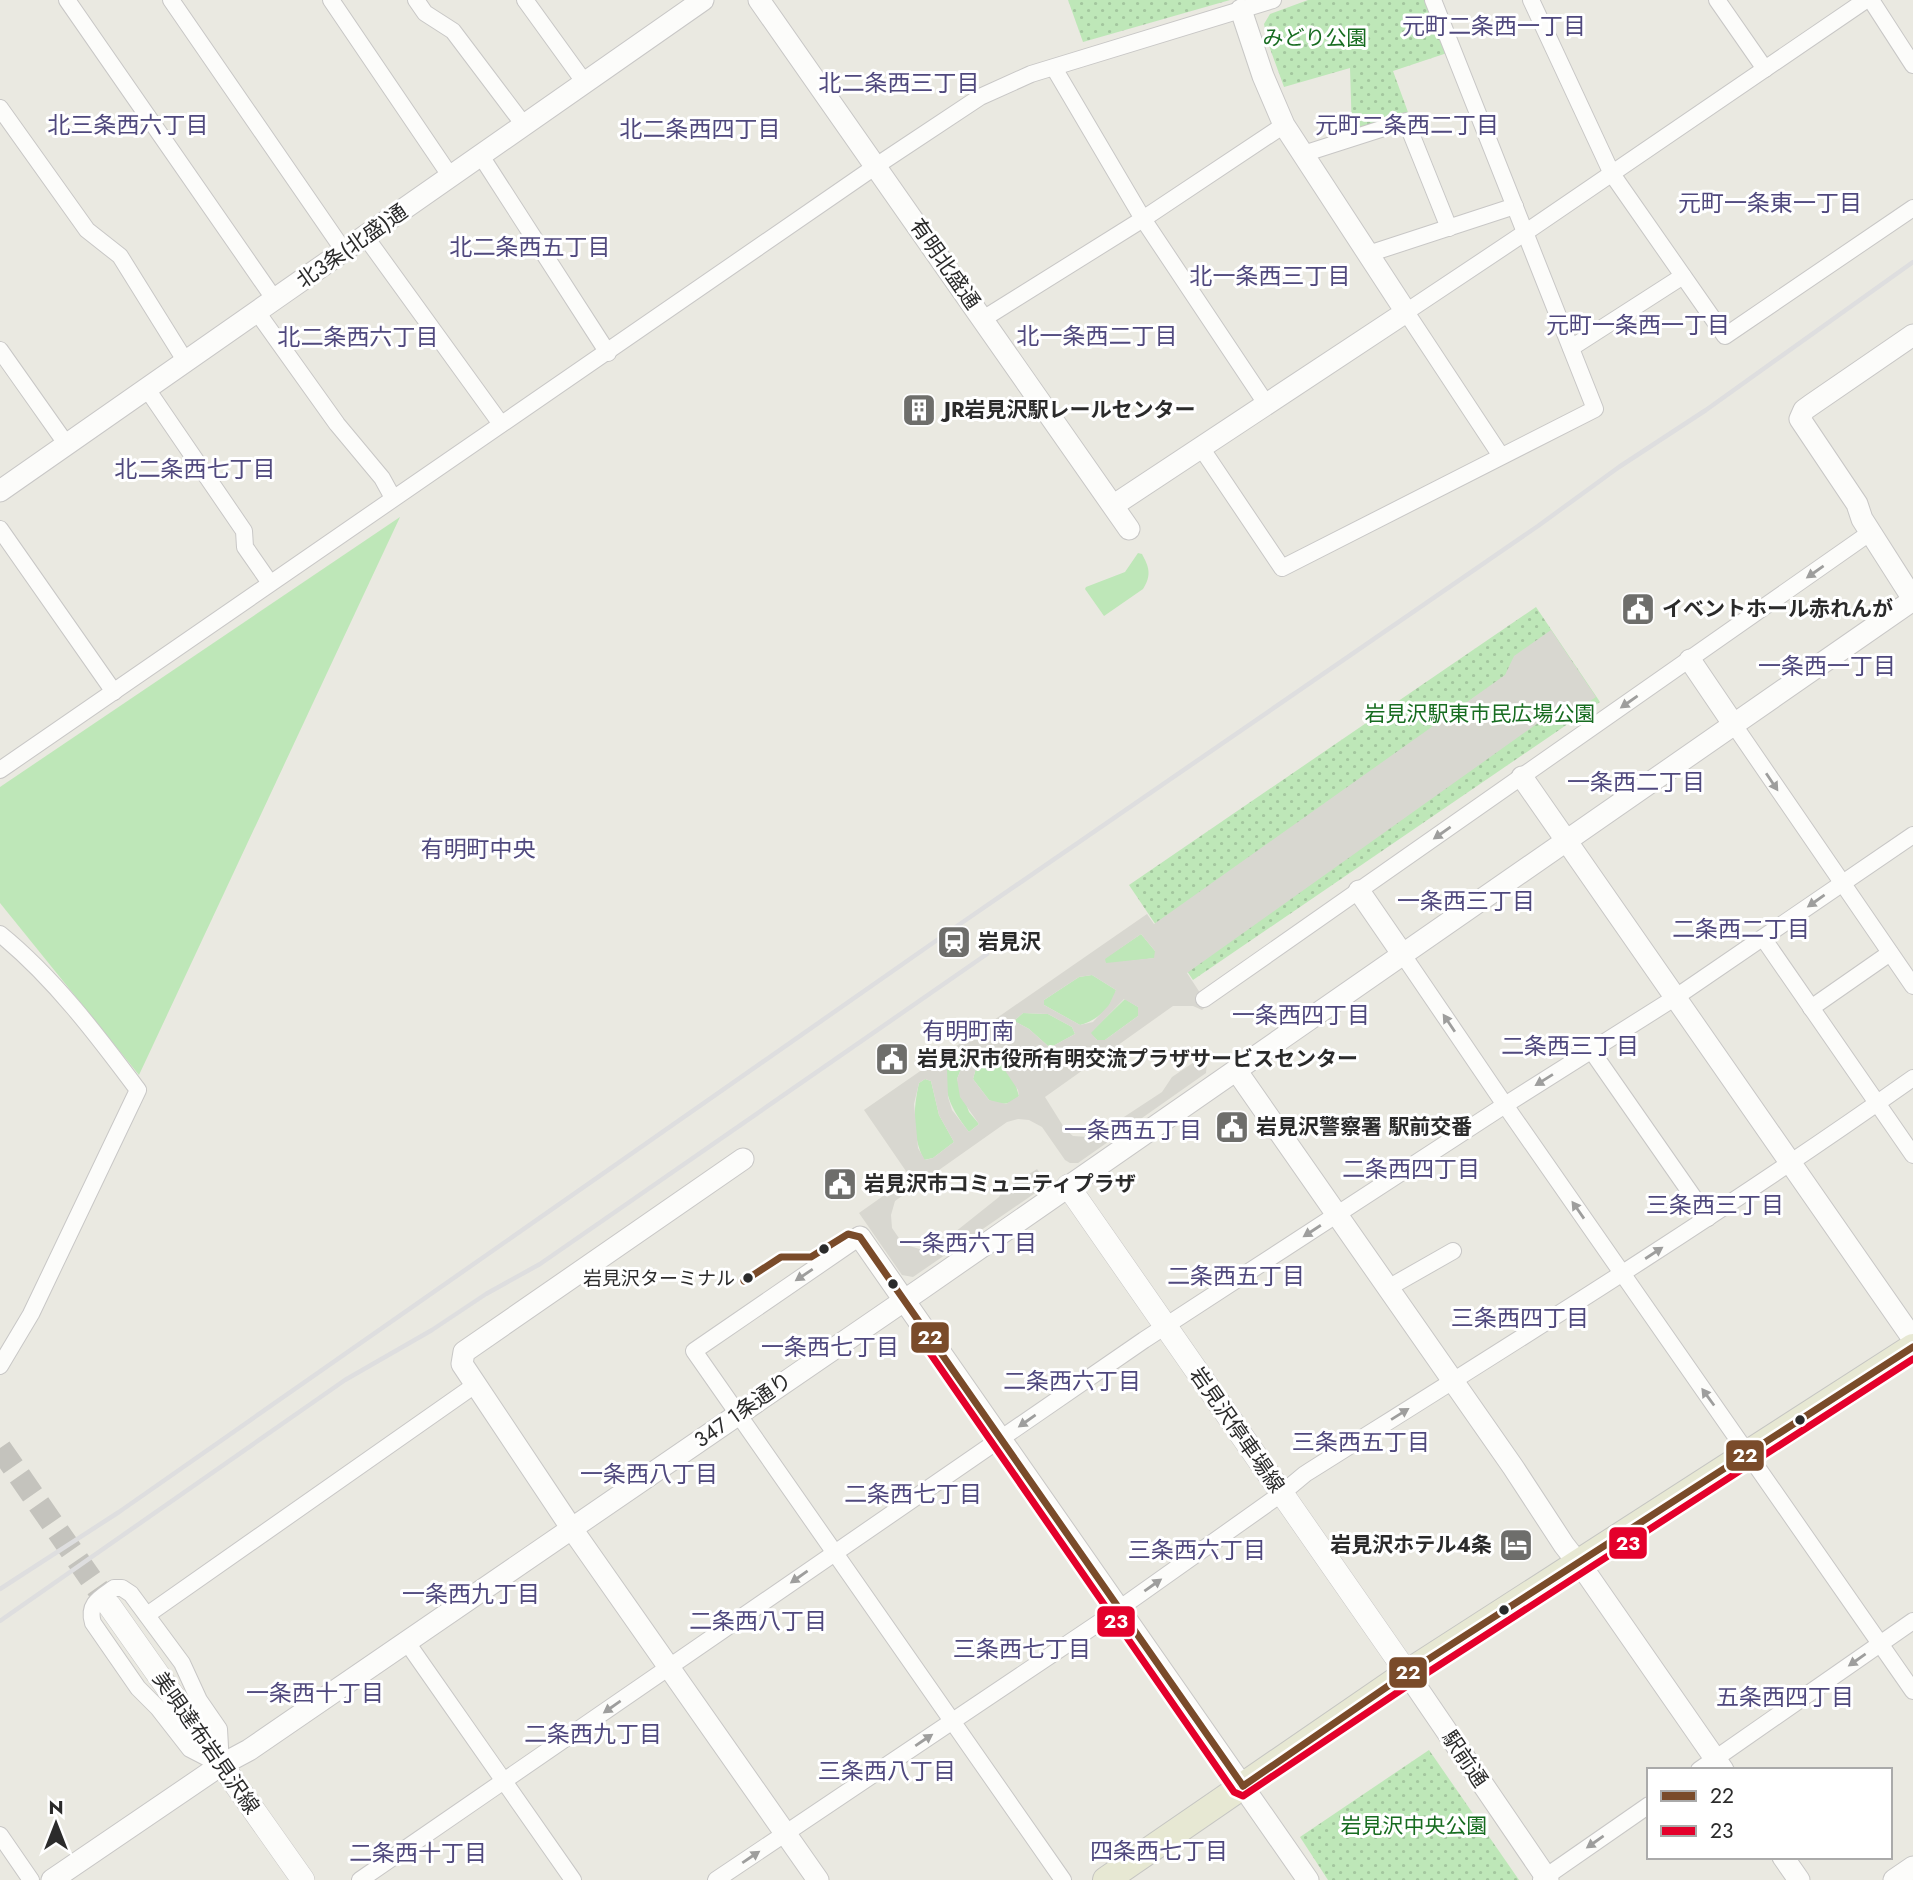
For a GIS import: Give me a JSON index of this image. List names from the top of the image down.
{
  "streets": {
    "main road": ["岩見沢停車場線", "美唄達布岩見沢線"],
    "street": [
      "北3条(北盛)通",
      "有明北盛通",
      "347 1条通り",
      "駅前通"
    ]
  },
  "crossings": [
    ["347 1条通り", "岩見沢停車場線"],
    ["347 1条通り", "美唄達布岩見沢線"],
    ["岩見沢停車場線", "駅前通"]
  ],
  "districts": [
    "元町二条西一丁目",
    "北二条西三丁目",
    "北三条西六丁目",
    "元町二条西二丁目",
    "北二条西四丁目",
    "元町一条東一丁目",
    "北二条西五丁目",
    "北一条西三丁目",
    "元町一条西一丁目",
    "北一条西二丁目",
    "北二条西六丁目",
    "北二条西七丁目",
    "一条西一丁目",
    "一条西二丁目",
    "有明町中央",
    "一条西三丁目",
    "二条西二丁目",
    "一条西四丁目",
    "有明町南",
    "二条西三丁目",
    "一条西五丁目",
    "二条西四丁目",
    "三条西三丁目",
    "一条西六丁目",
    "二条西五丁目",
    "三条西四丁目",
    "一条西七丁目",
    "二条西六丁目",
    "三条西五丁目",
    "一条西八丁目",
    "二条西七丁目",
    "三条西六丁目",
    "一条西九丁目",
    "二条西八丁目",
    "三条西七丁目",
    "一条西十丁目",
    "五条西四丁目",
    "二条西九丁目",
    "三条西八丁目",
    "四条西七丁目",
    "二条西十丁目"
  ],
  "parks": ["みどり公園", "岩見沢駅東市民広場公園", "岩見沢中央公園"],
  "places": {
    "building": ["JR岩見沢駅レールセンター"],
    "public building": [
      "イベントホール赤れんが",
      "岩見沢市役所有明交流プラザサービスセンター",
      "岩見沢警察署 駅前交番",
      "岩見沢市コミュニティプラザ"
    ],
    "station": ["岩見沢"],
    "other": ["岩見沢ターミナル"],
    "hotel": ["岩見沢ホテル4条"]
  },
  "lines": ["transit line 22", "transit line 23"],
  "legend": ["22", "23"],
  "north": "top"
}
